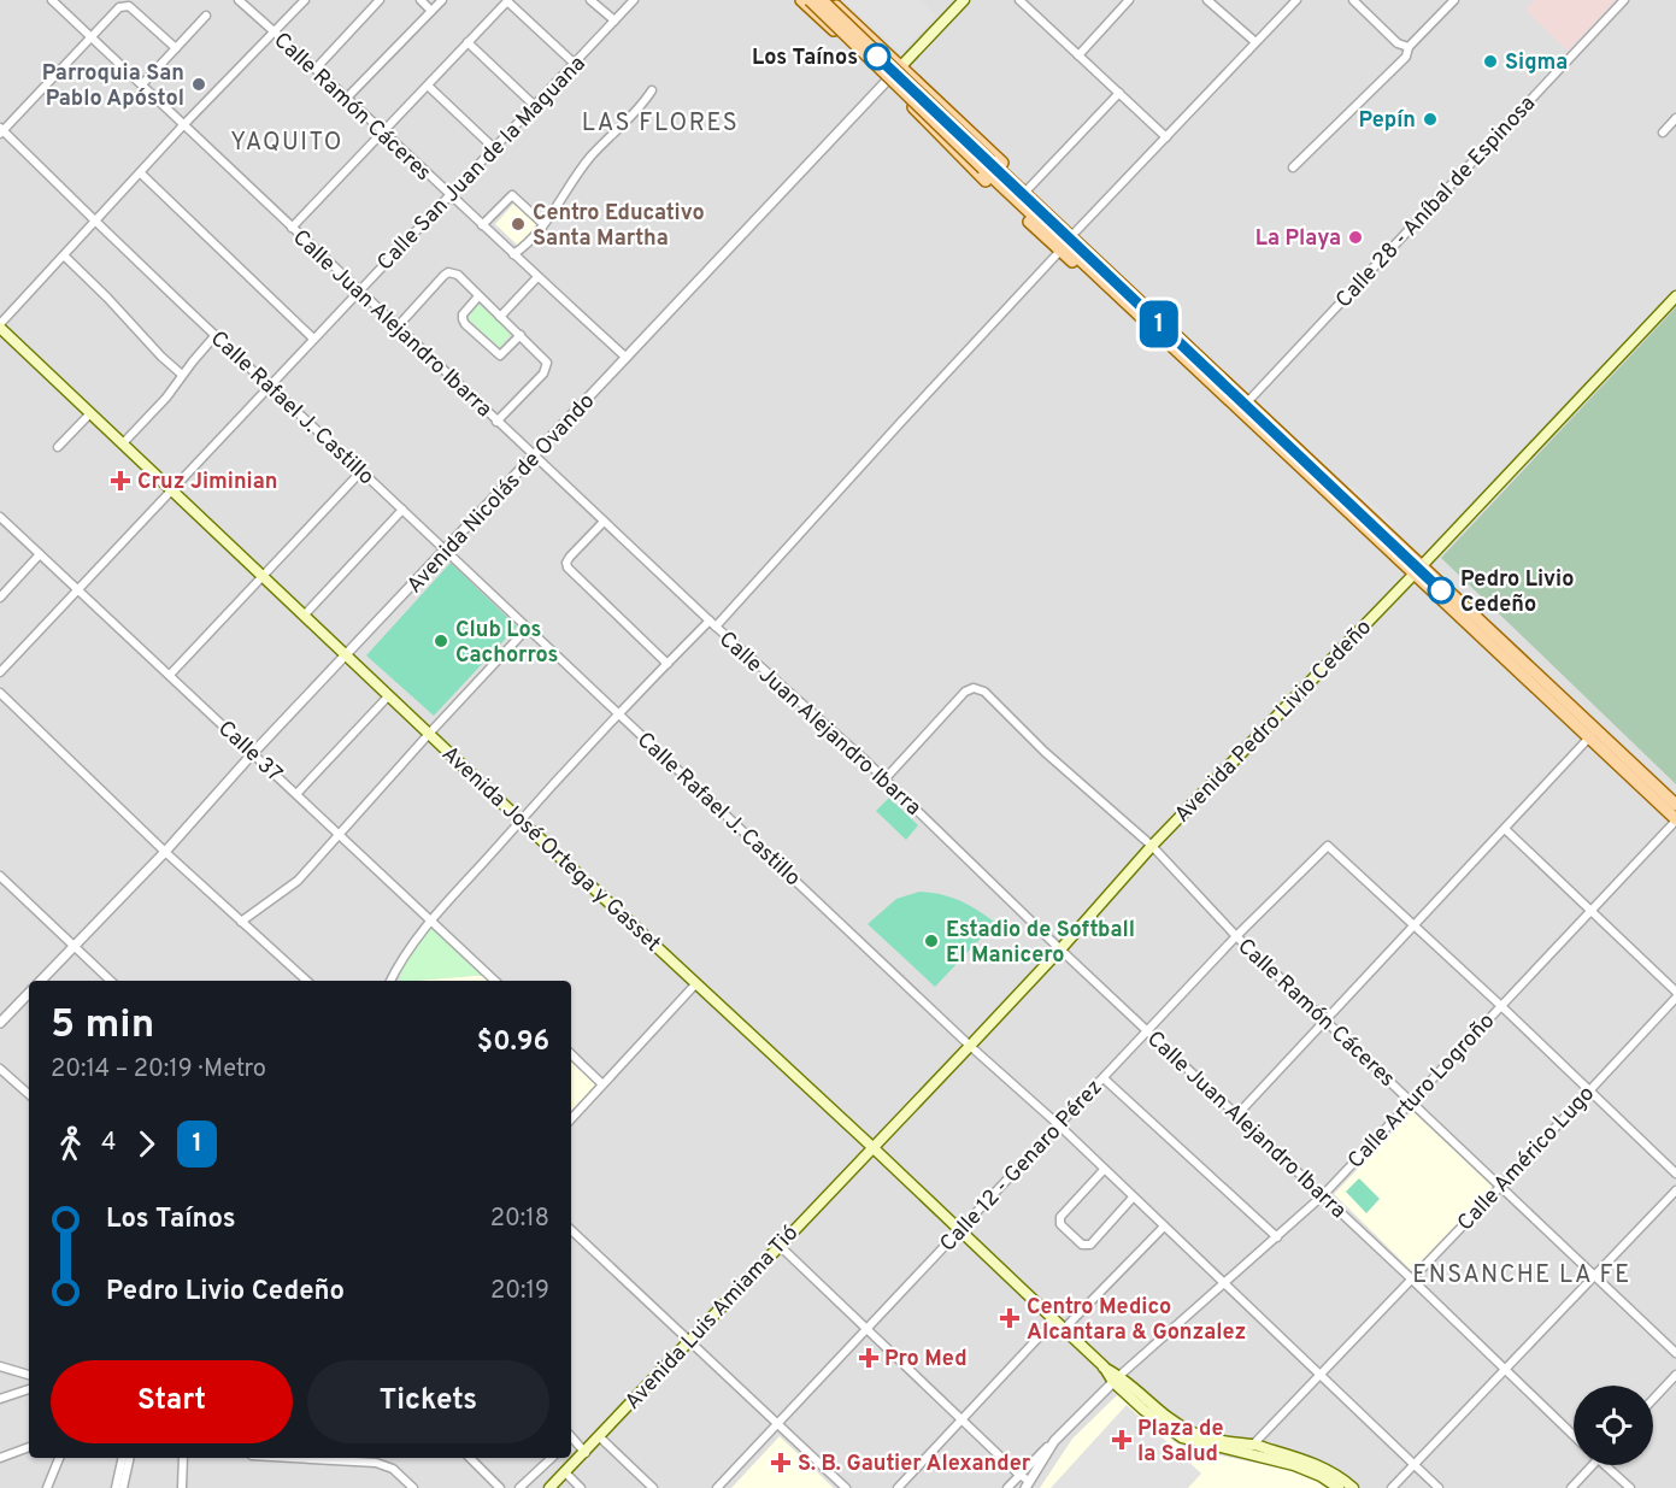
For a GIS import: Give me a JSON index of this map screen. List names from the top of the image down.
{
  "streets": {
    "main road": [
      "Avenida Nicolás de Ovando",
      "Avenida Pedro Livio Cedeño",
      "Avenida José Ortega y Gasset",
      "Avenida Luis Amiama Tió"
    ],
    "street": [
      "Calle Ramón Cáceres",
      "Calle San Juan de la Maguana",
      "Calle 28 - Aníbal de Espinosa",
      "Calle Juan Alejandro lbarra",
      "Calle Rafael J. Castillo",
      "Calle 37",
      "Calle Arturo Logroño",
      "Calle Américo Lugo",
      "Calle 12 - Genaro Pérez"
    ]
  },
  "crossings": [
    ["Calle Ramón Cáceres", "Calle San Juan de la Maguana"],
    ["Calle Ramón Cáceres", "Calle Juan Alejandro lbarra"],
    ["Calle Ramón Cáceres", "Avenida Nicolás de Ovando"],
    ["Calle Ramón Cáceres", "Avenida Pedro Livio Cedeño"],
    ["Calle Ramón Cáceres", "Calle Arturo Logroño"],
    ["Calle Ramón Cáceres", "Calle Américo Lugo"],
    ["Calle Ramón Cáceres", "Calle 12 - Genaro Pérez"],
    ["Calle San Juan de la Maguana", "Calle Juan Alejandro lbarra"],
    ["Calle San Juan de la Maguana", "Calle Rafael J. Castillo"],
    ["Calle San Juan de la Maguana", "Calle 37"],
    ["Calle San Juan de la Maguana", "Avenida José Ortega y Gasset"],
    ["Calle Juan Alejandro lbarra", "Avenida Nicolás de Ovando"],
    ["Calle Juan Alejandro lbarra", "Avenida Pedro Livio Cedeño"],
    ["Calle Juan Alejandro lbarra", "Calle Arturo Logroño"],
    ["Calle Juan Alejandro lbarra", "Calle Américo Lugo"],
    ["Calle Juan Alejandro lbarra", "Calle 12 - Genaro Pérez"],
    ["Calle Rafael J. Castillo", "Avenida Nicolás de Ovando"],
    ["Calle Rafael J. Castillo", "Avenida Pedro Livio Cedeño"],
    ["Calle Rafael J. Castillo", "Calle Arturo Logroño"],
    ["Calle Rafael J. Castillo", "Calle Américo Lugo"],
    ["Calle Rafael J. Castillo", "Calle 12 - Genaro Pérez"],
    ["Avenida Nicolás de Ovando", "Calle 37"],
    ["Avenida Nicolás de Ovando", "Avenida José Ortega y Gasset"],
    ["Avenida Pedro Livio Cedeño", "Avenida José Ortega y Gasset"],
    ["Avenida Pedro Livio Cedeño", "Avenida Luis Amiama Tió"],
    ["Avenida José Ortega y Gasset", "Calle Arturo Logroño"],
    ["Avenida José Ortega y Gasset", "Calle Américo Lugo"],
    ["Avenida José Ortega y Gasset", "Calle 12 - Genaro Pérez"],
    ["Avenida José Ortega y Gasset", "Avenida Luis Amiama Tió"]
  ],
  "districts": ["LAS FLORES", "YAQUITO", "ENSANCHE LA FE"],
  "places": {
    "other": [
      "Los Taínos",
      "Sigma",
      "Parroquia San Pablo Apóstol",
      "Pepín",
      "Centro Educativo Santa Martha",
      "La Playa",
      "Pedro Livio Cedeño",
      "Club Los Cachorros",
      "Estadio de Softball El Manicero"
    ],
    "health": [
      "Cruz Jiminian",
      "Centro Medico Alcantara & Gonzalez",
      "Pro Med",
      "Plaza de la Salud",
      "S. B. Gautier Alexander"
    ]
  },
  "lines": ["metro line 1"],
  "page": {
    "on_map": "1",
    "heading": ["5 min", "20:14 – 20:19 · Metro", "$0.96"],
    "legs": ["4", "1"],
    "list": [
      {
        "name": "Los Taínos",
        "value": "20:18"
      },
      {
        "name": "Pedro Livio Cedeño",
        "value": "20:19"
      }
    ],
    "buttons": ["Start", "Tickets"]
  }
}
